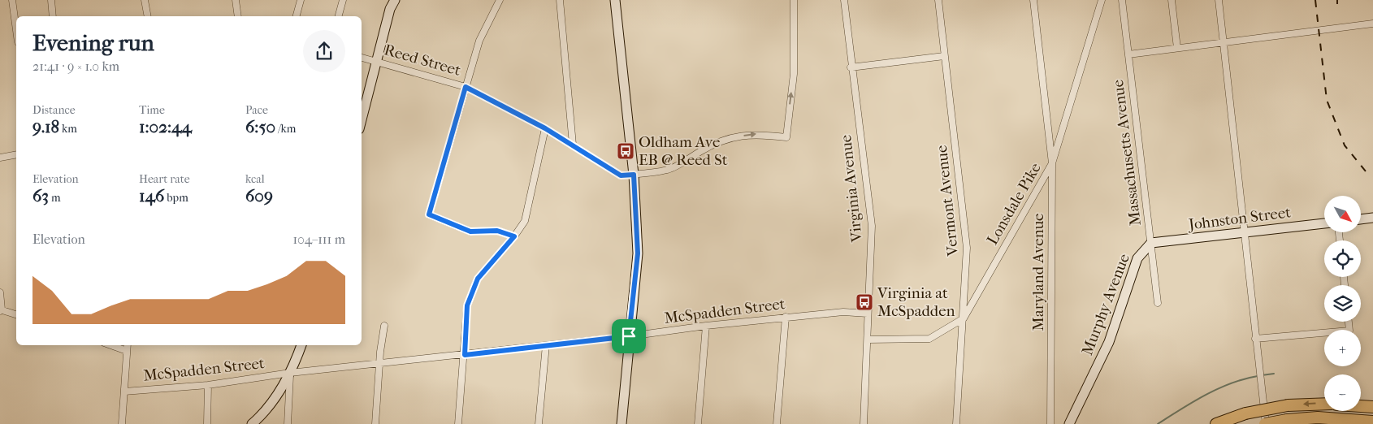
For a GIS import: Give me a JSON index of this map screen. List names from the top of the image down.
{
  "streets": {
    "street": [
      "Reed Street",
      "Massachusetts Avenue",
      "Virginia Avenue",
      "Vermont Avenue",
      "Lonsdale Pike",
      "Johnston Street",
      "Maryland Avenue",
      "Murphy Avenue",
      "McSpadden Street"
    ]
  },
  "crossings": [
    ["Massachusetts Avenue", "Johnston Street"],
    ["Massachusetts Avenue", "Murphy Avenue"],
    ["Virginia Avenue", "Lonsdale Pike"],
    ["Virginia Avenue", "McSpadden Street"],
    ["Vermont Avenue", "Lonsdale Pike"],
    ["Lonsdale Pike", "Maryland Avenue"],
    ["Johnston Street", "Murphy Avenue"]
  ],
  "places": {
    "bus stop": ["Oldham Ave EB @ Reed St", "Virginia at McSpadden"]
  },
  "north": "bottom right",
  "page": {
    "heading": ["Evening run", "21:41 · 9 × 1.0 km"],
    "stats": [
      ["Distance", "9.18 km"],
      ["Time", "1:02:44"],
      ["Pace", "6:50 /km"],
      ["Elevation", "63 m"],
      ["Heart rate", "146 bpm"],
      ["kcal", "609"]
    ],
    "map_buttons": ["+", "−"],
    "chart": ["Elevation", "104–111 m"]
  }
}
